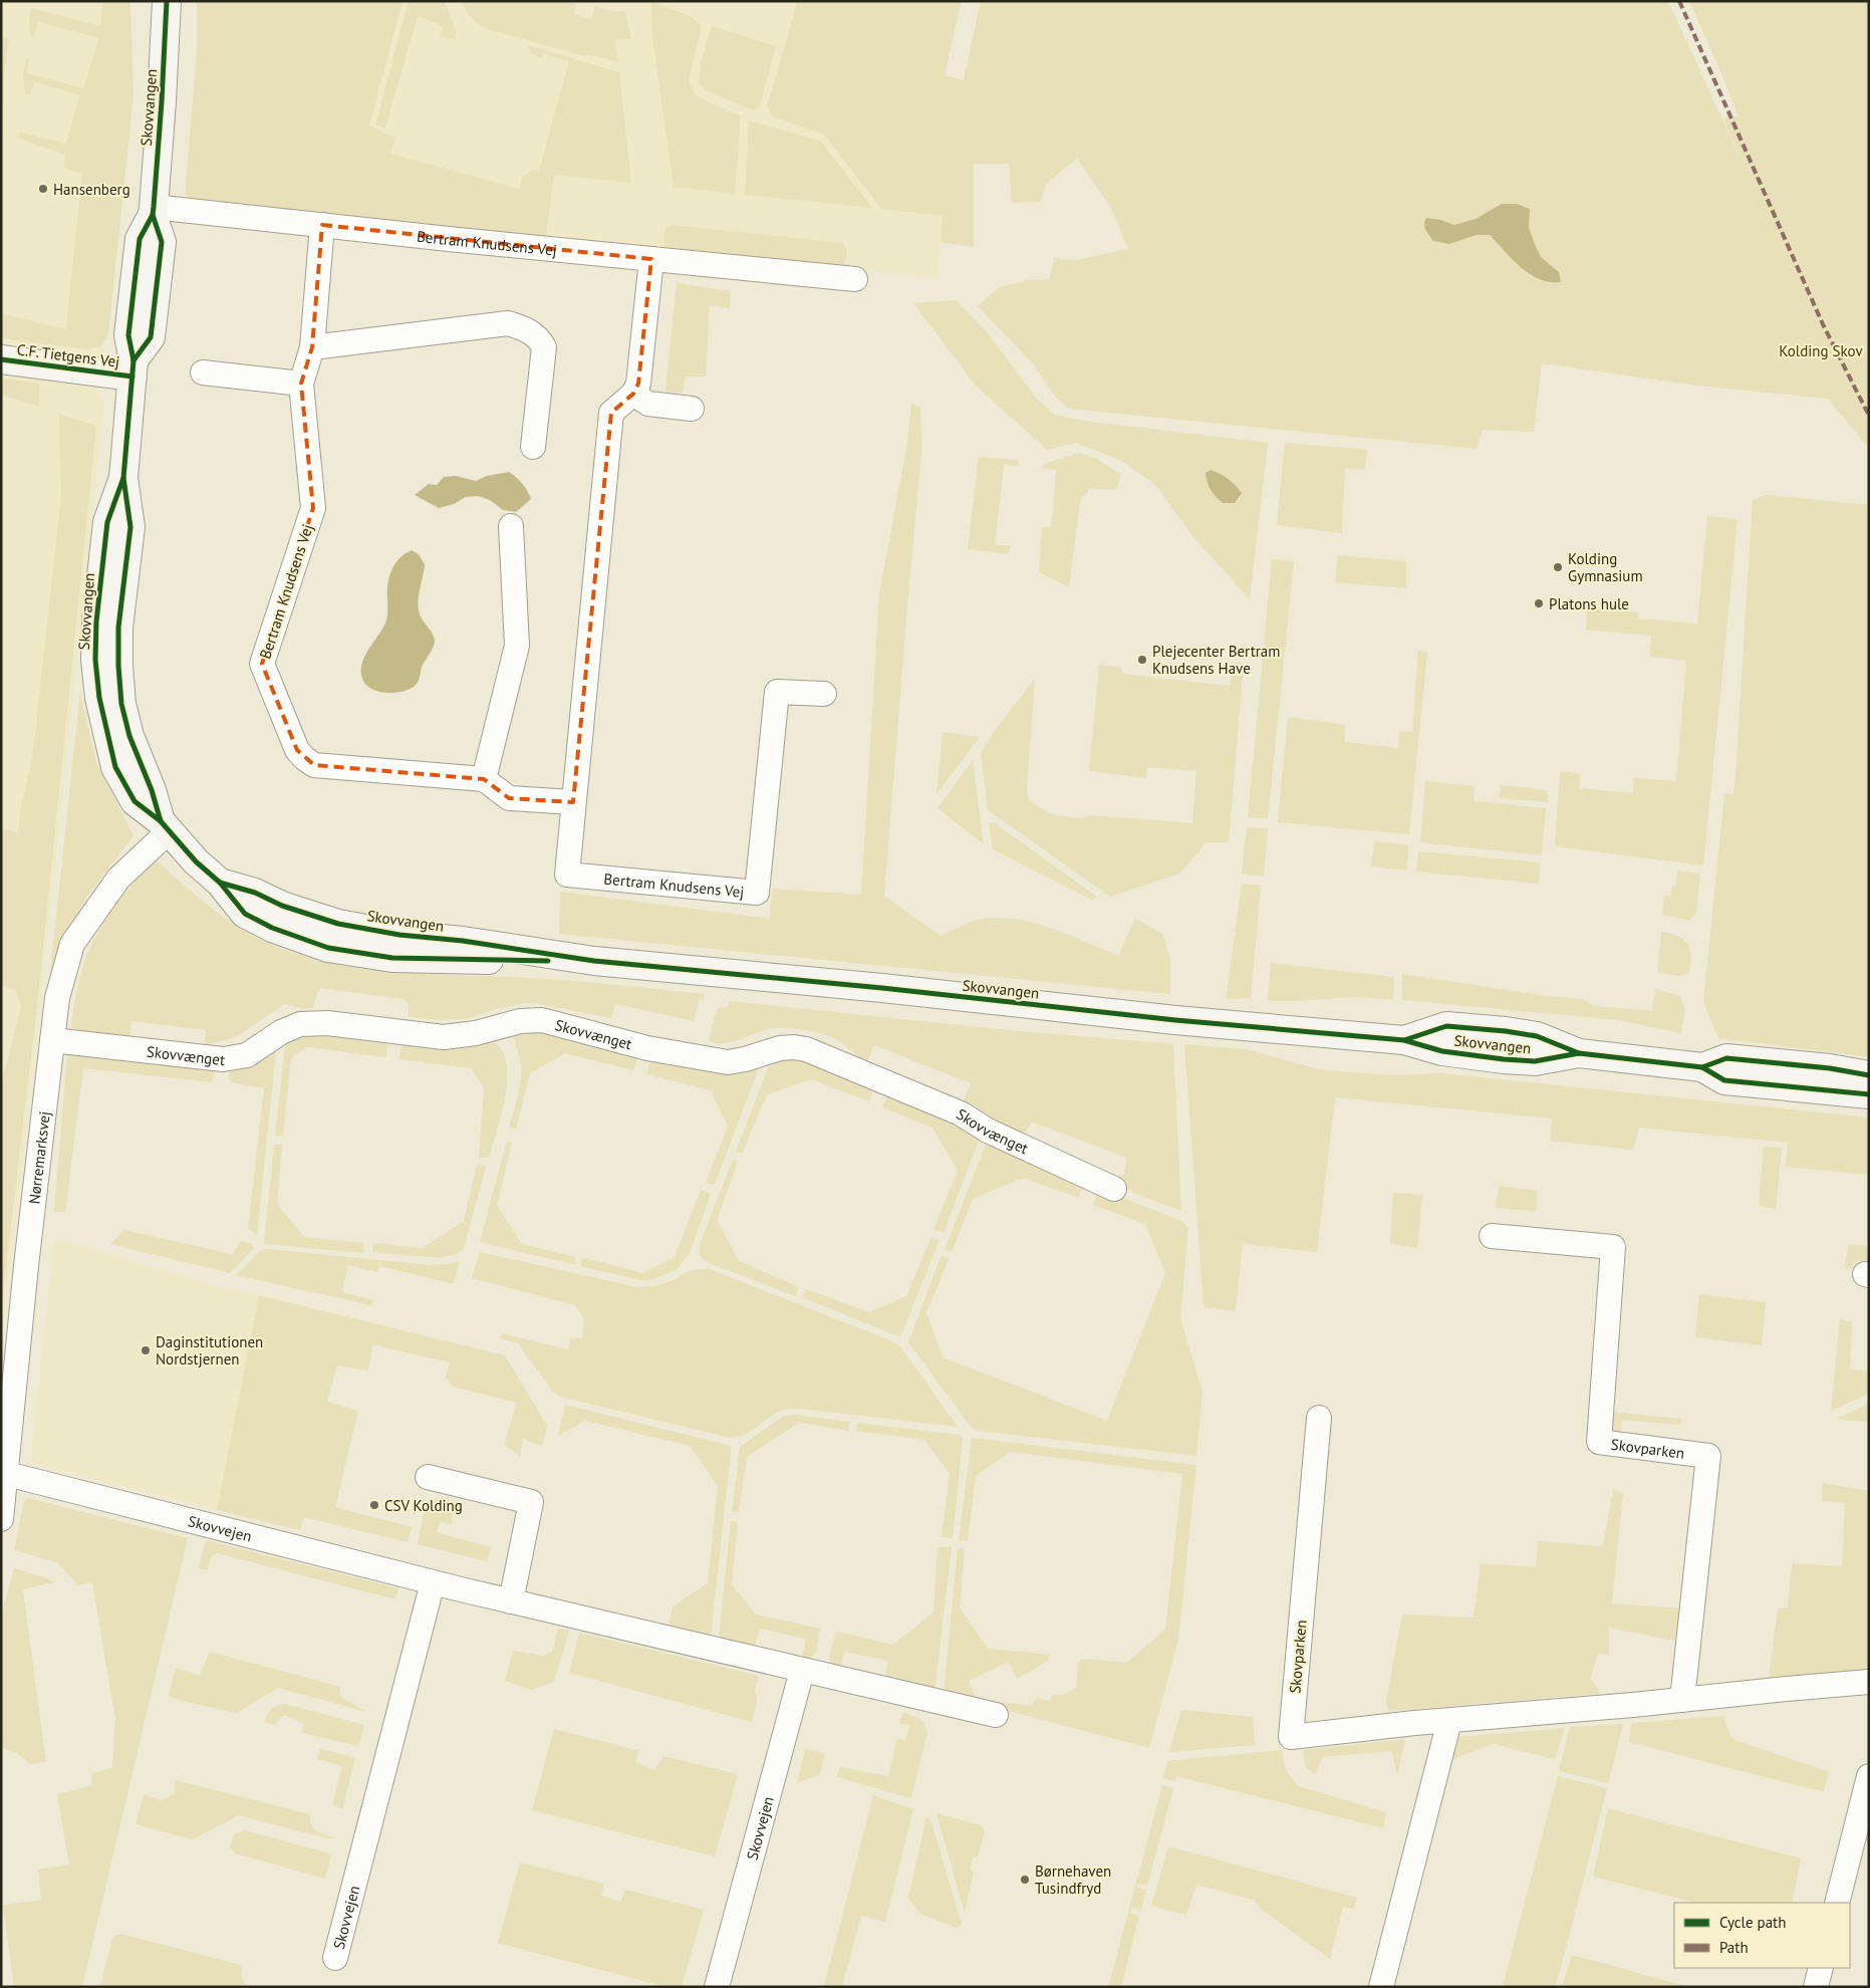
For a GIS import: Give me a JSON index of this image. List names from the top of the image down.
{
  "streets": {
    "street": [
      "Skovvangen",
      "Bertram Knudsens Vej",
      "C.F. Tietgens Vej",
      "Skovvænget",
      "Nørremarksvej",
      "Skovparken",
      "Skovvejen"
    ]
  },
  "crossings": [
    ["Skovvangen", "Bertram Knudsens Vej"],
    ["Skovvangen", "C.F. Tietgens Vej"],
    ["Skovvangen", "Nørremarksvej"],
    ["Skovvænget", "Nørremarksvej"],
    ["Nørremarksvej", "Skovvejen"]
  ],
  "parks": ["Kolding Skov"],
  "places": [
    "Hansenberg",
    "Kolding Gymnasium",
    "Platons hule",
    "Plejecenter Bertram Knudsens Have",
    "Daginstitutionen Nordstjernen",
    "CSV Kolding",
    "Børnehaven Tusindfryd"
  ],
  "legend": ["Cycle path", "Path"]
}
